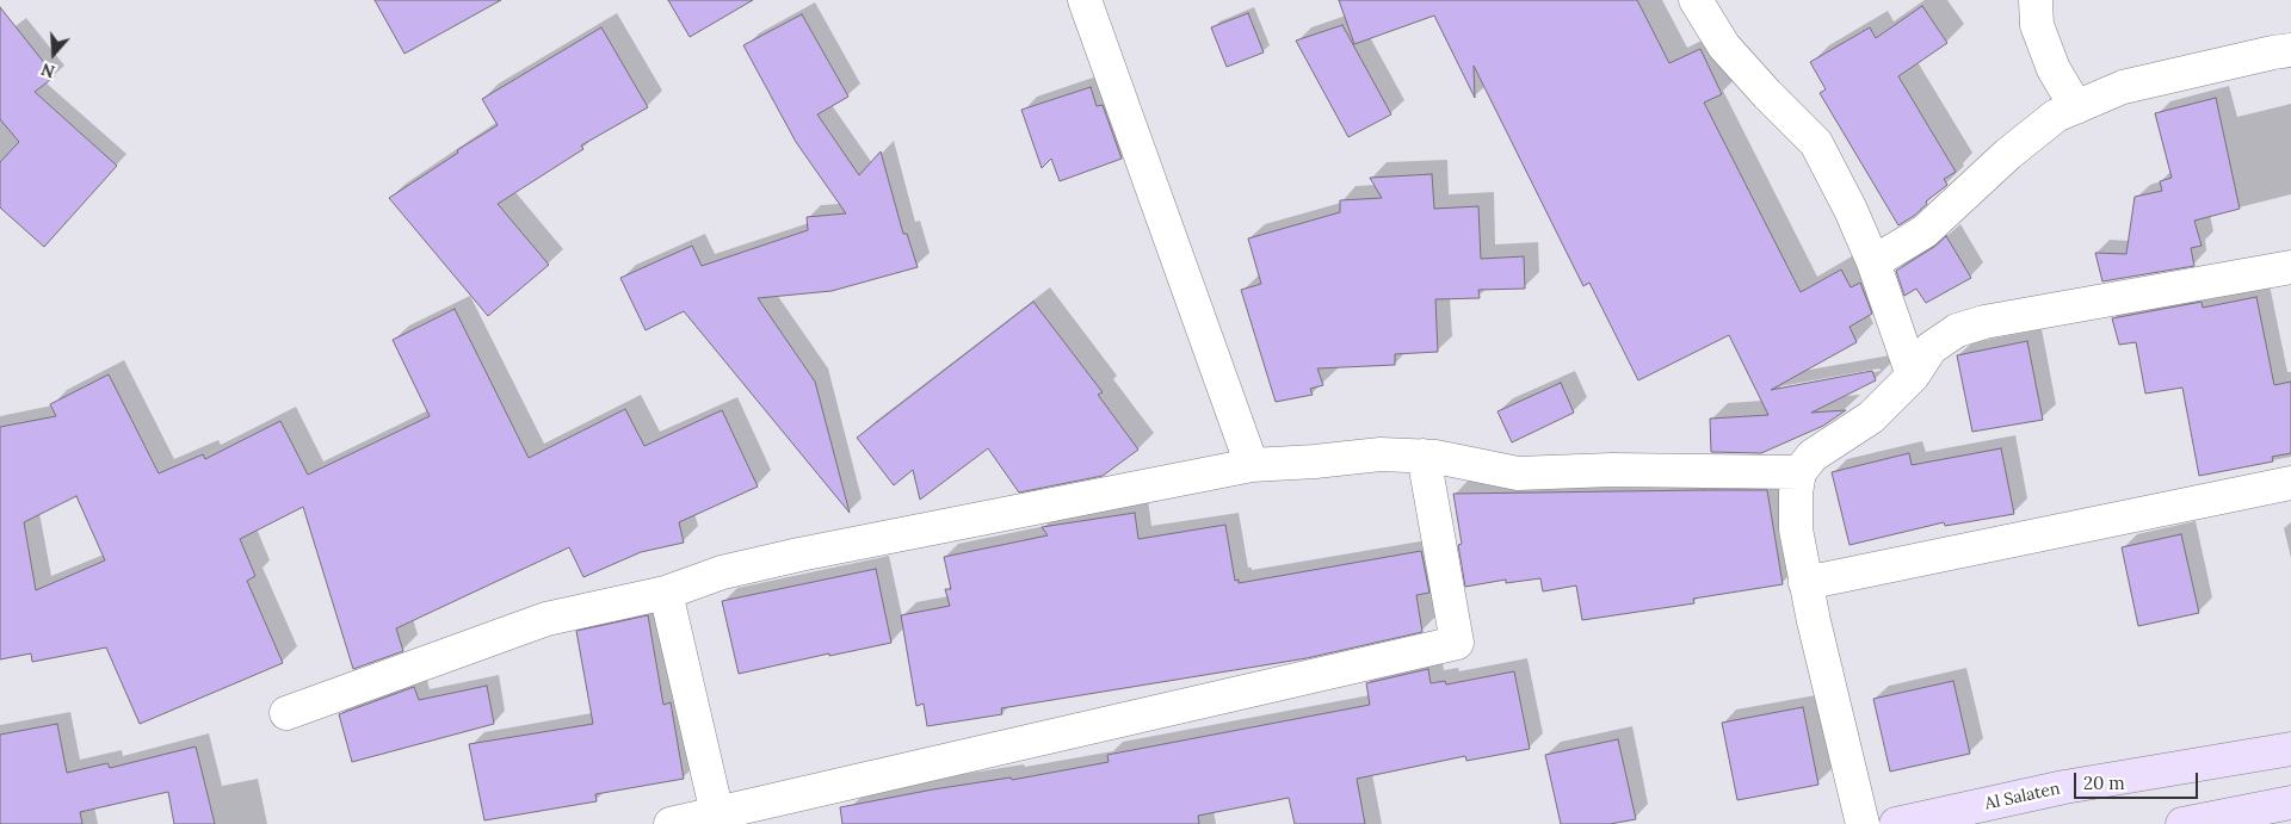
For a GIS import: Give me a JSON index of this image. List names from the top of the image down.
{
  "streets": {
    "main road": ["Al Salaten"]
  },
  "scale_bar": "20 m",
  "north": "bottom"
}
